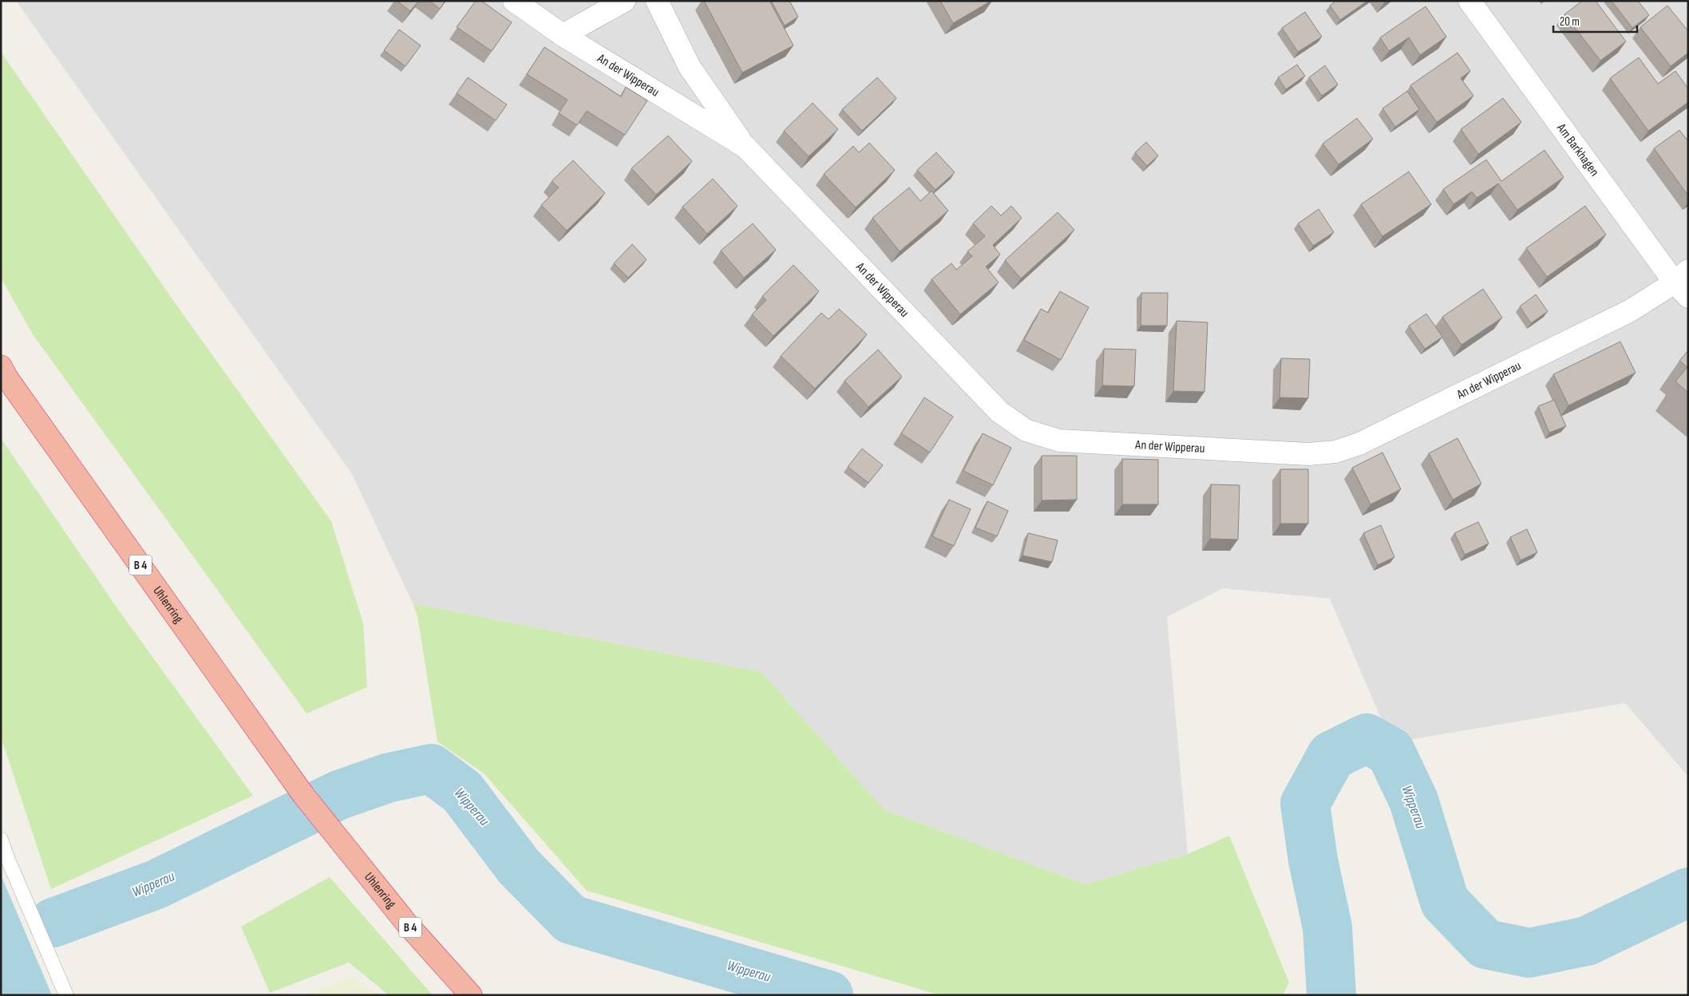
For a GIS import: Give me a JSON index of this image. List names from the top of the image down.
{
  "streets": {
    "highway": ["B 4", "Uhlenring"],
    "street": ["An der Wipperau", "Am Barkhagen"]
  },
  "crossings": [
    ["An der Wipperau", "Am Barkhagen"]
  ],
  "water": ["Wipperau"],
  "scale_bar": "20 m"
}
